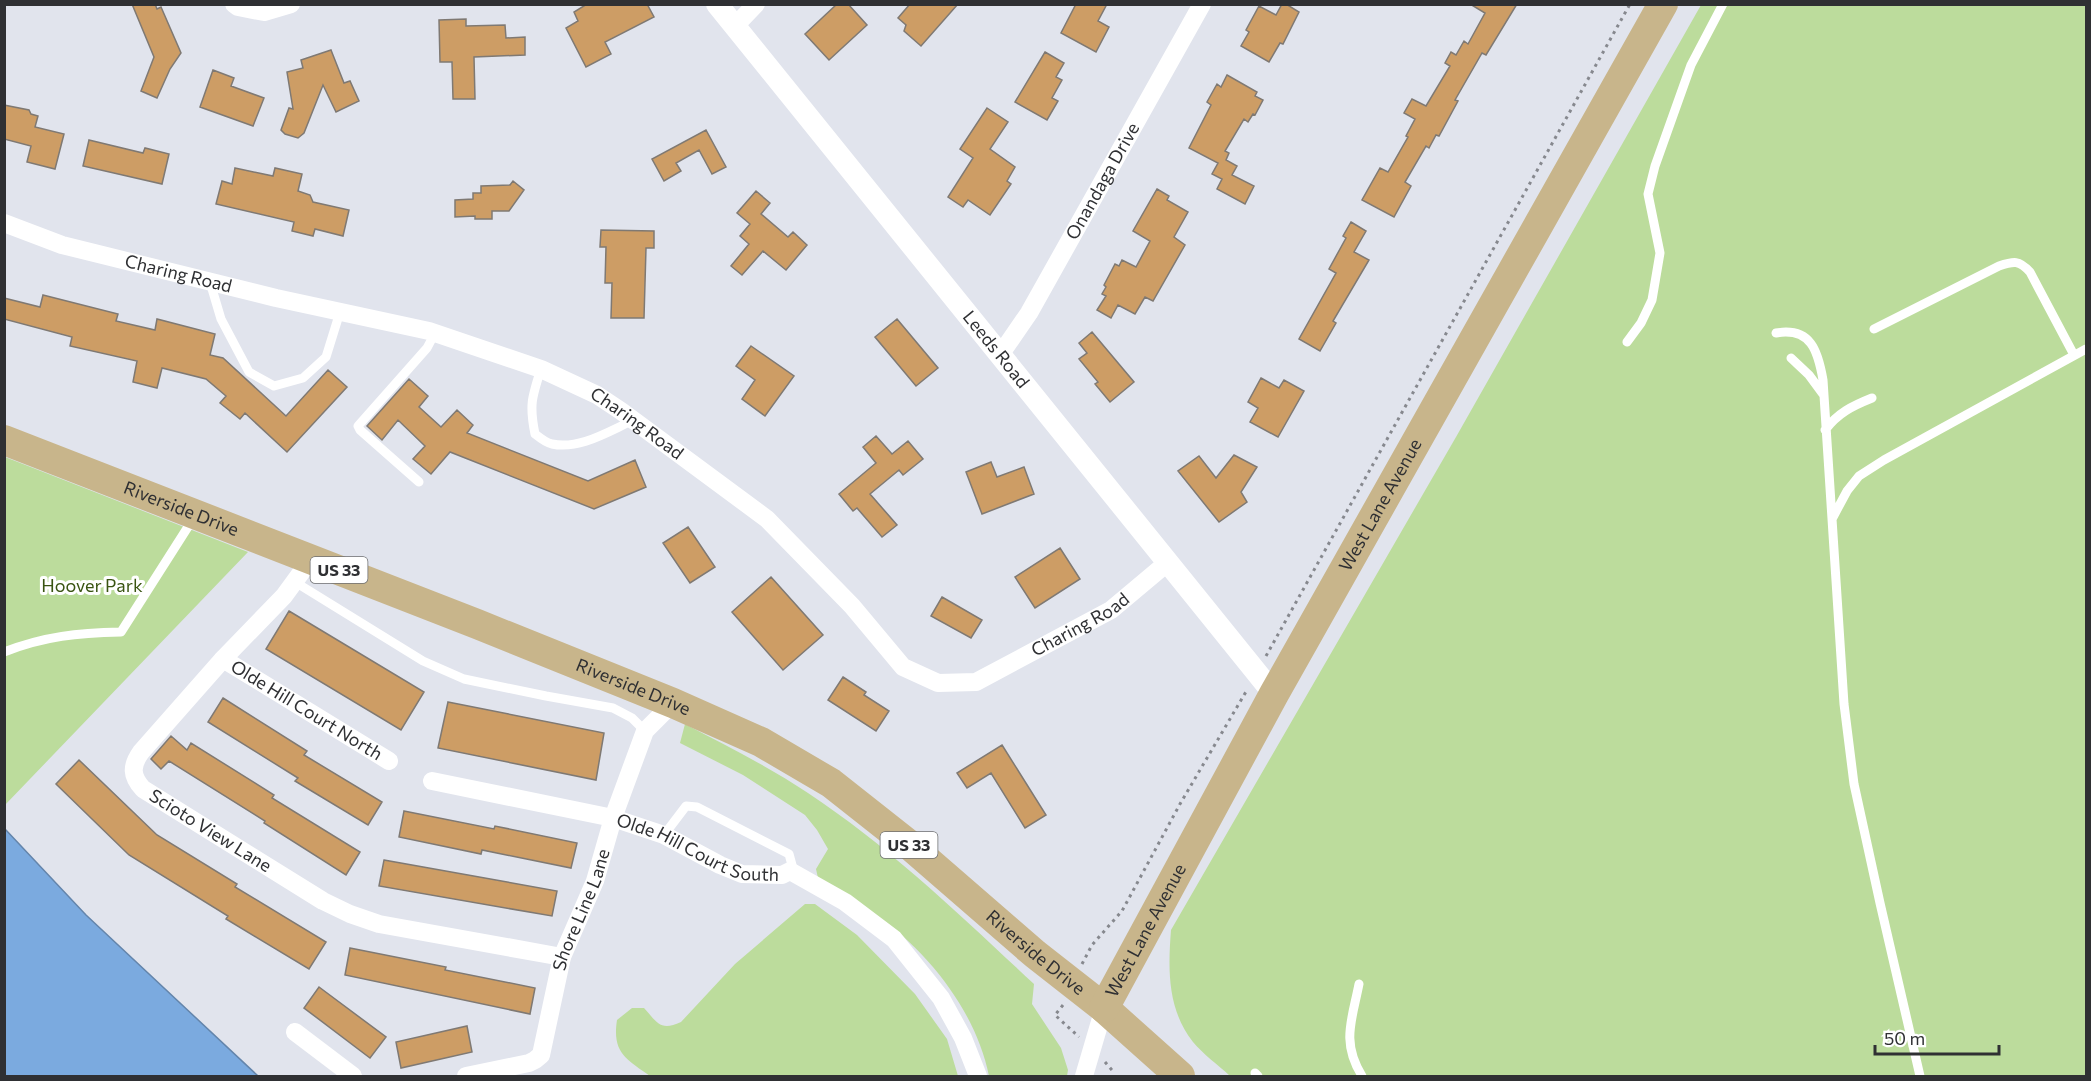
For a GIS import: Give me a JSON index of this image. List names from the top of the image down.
{
  "streets": {
    "main road": ["West Lane Avenue", "Riverside Drive", "US 33"],
    "street": [
      "Onandaga Drive",
      "Charing Road",
      "Leeds Road",
      "Olde Hill Court North",
      "Scioto View Lane",
      "Olde Hill Court South",
      "Shore Line Lane"
    ]
  },
  "crossings": [
    ["Onandaga Drive", "Leeds Road"],
    ["Charing Road", "Leeds Road"],
    ["Leeds Road", "West Lane Avenue"],
    ["West Lane Avenue", "Riverside Drive"],
    ["Riverside Drive", "Scioto View Lane"],
    ["Riverside Drive", "Shore Line Lane"],
    ["Olde Hill Court North", "Scioto View Lane"],
    ["Scioto View Lane", "Shore Line Lane"],
    ["Olde Hill Court South", "Shore Line Lane"]
  ],
  "parks": ["Hoover Park"],
  "scale_bar": "50 m"
}
